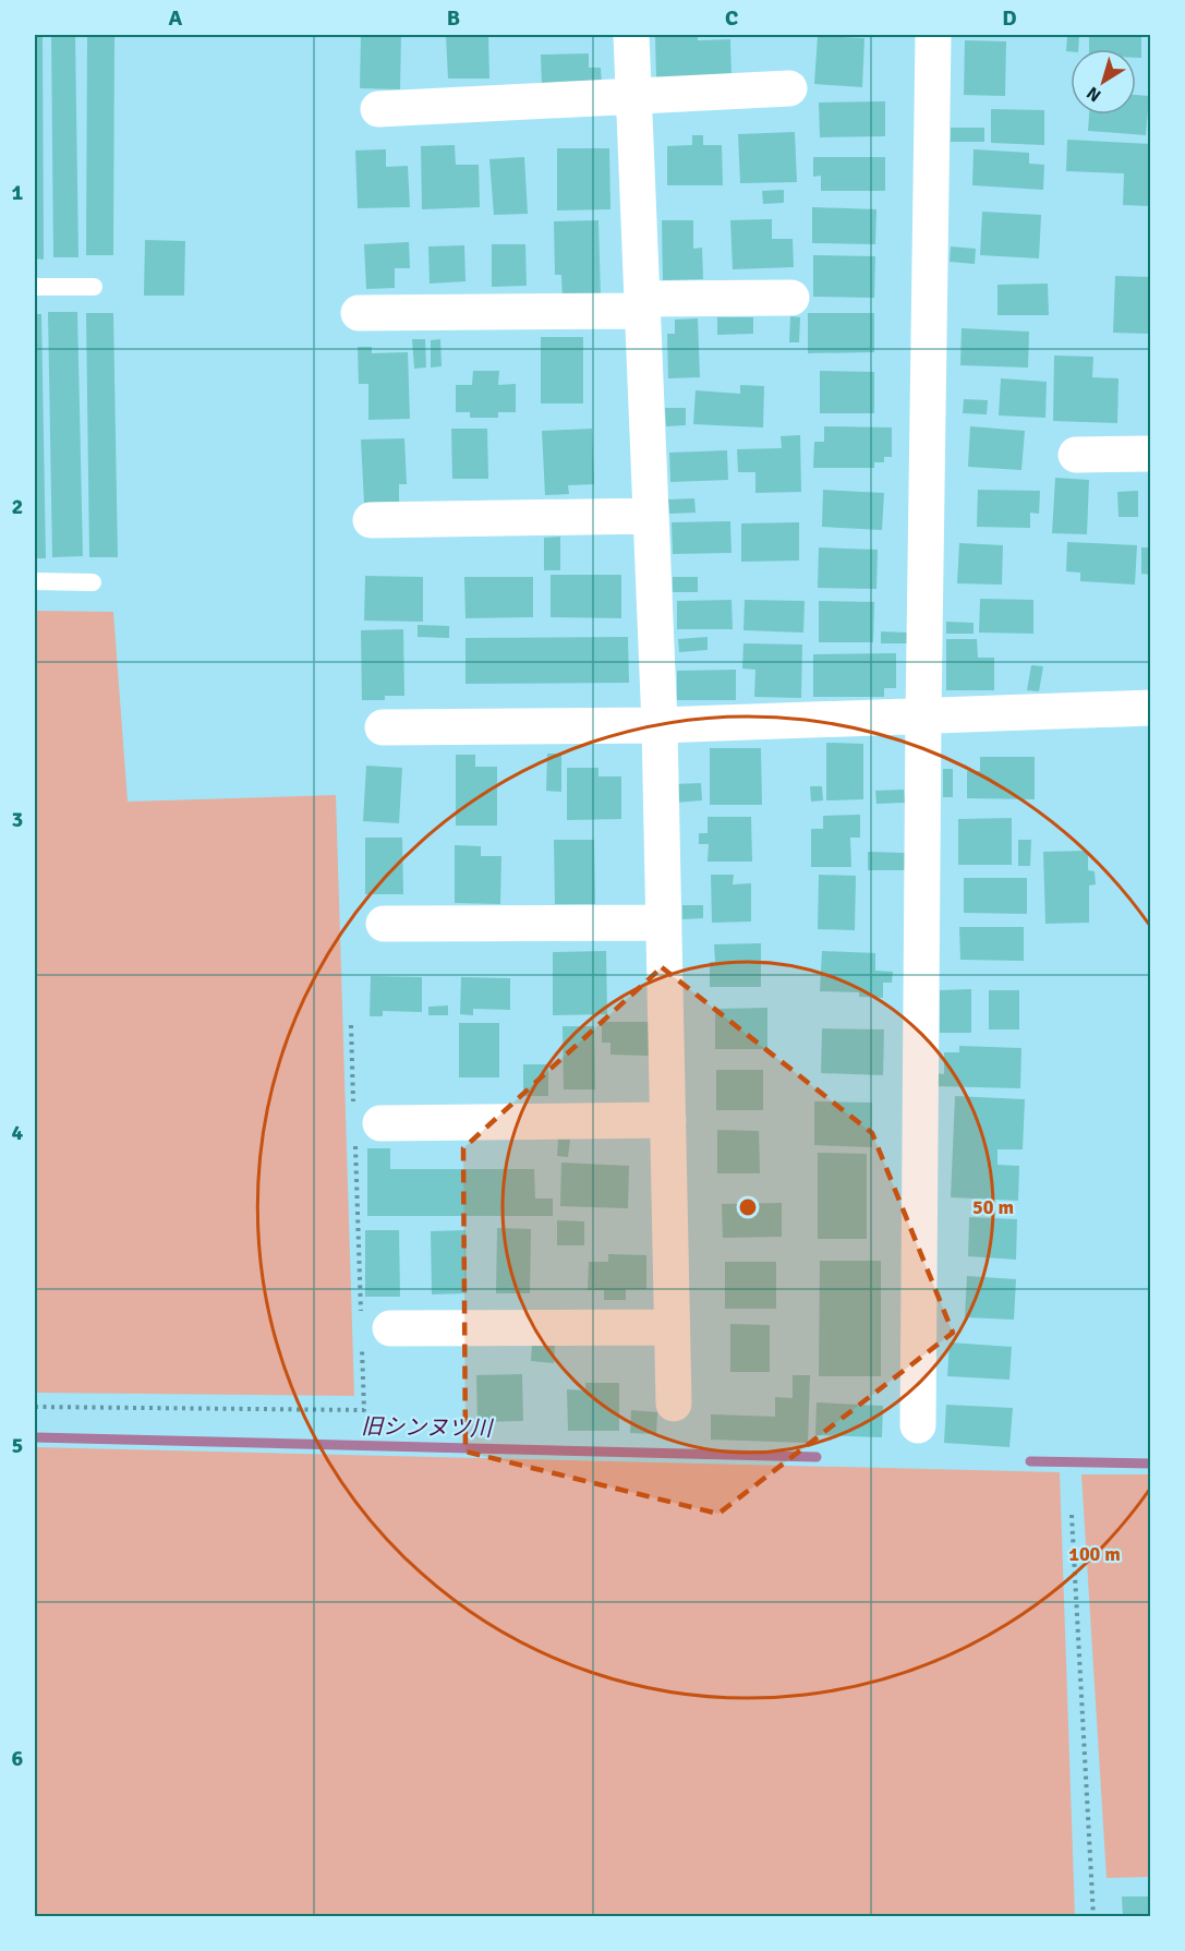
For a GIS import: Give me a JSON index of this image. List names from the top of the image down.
{
  "water": ["旧シンヌツ川"],
  "north": "bottom left",
  "grid": {
    "columns": [
      "A",
      "B",
      "C",
      "D"
    ],
    "rows": [
      "1",
      "2",
      "3",
      "4",
      "5",
      "6"
    ]
  },
  "rings": ["50 m", "100 m"]
}
